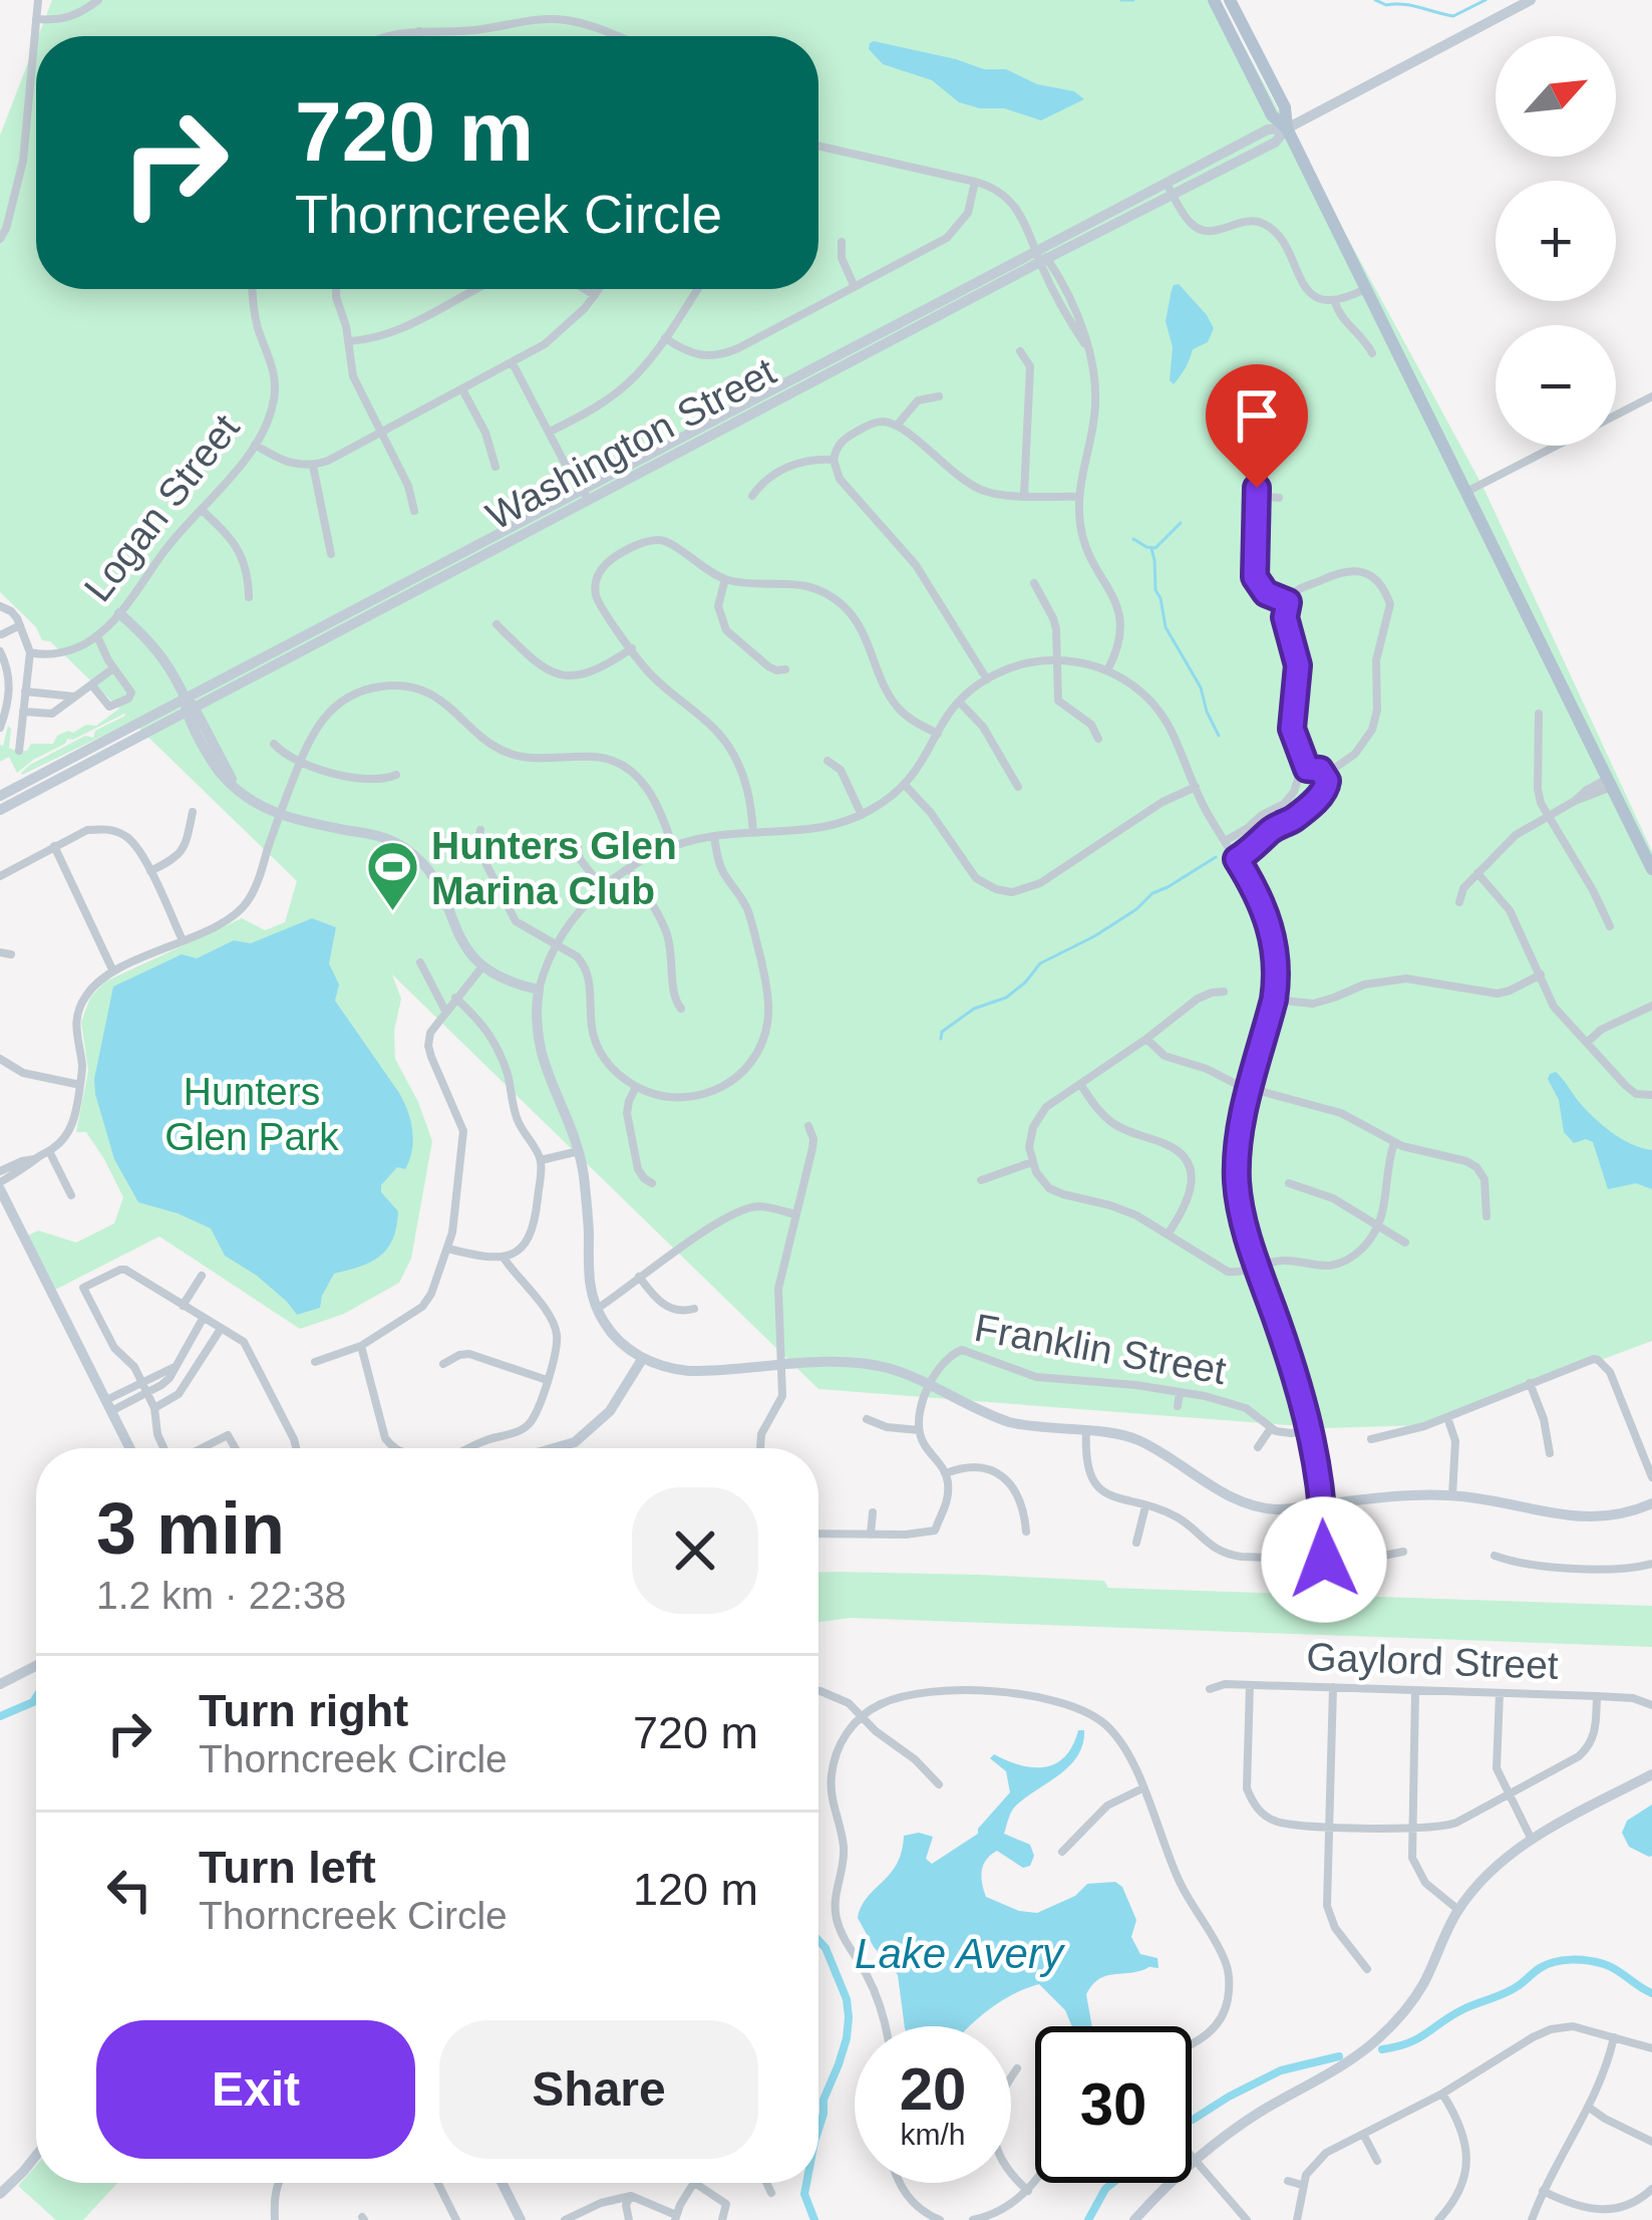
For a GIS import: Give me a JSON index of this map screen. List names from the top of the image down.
{
  "streets": {
    "street": [
      "Washington Street",
      "Logan Street",
      "Franklin Street",
      "Gaylord Street"
    ]
  },
  "water": ["Lake Avery"],
  "parks": ["Hunters Glen Park"],
  "places": {
    "sports": ["Hunters Glen Marina Club"]
  },
  "north": "top right",
  "page": {
    "map_buttons": ["+", "−"],
    "turn": ["720 m", "Thorncreek Circle"],
    "heading": ["3 min", "1.2 km · 22:38"],
    "list": [
      {
        "name": "Turn right",
        "note": "Thorncreek Circle",
        "value": "720 m"
      },
      {
        "name": "Turn left",
        "note": "Thorncreek Circle",
        "value": "120 m"
      }
    ],
    "buttons": ["Exit", "Share"],
    "speed": "20 km/h",
    "limit": "30"
  }
}
